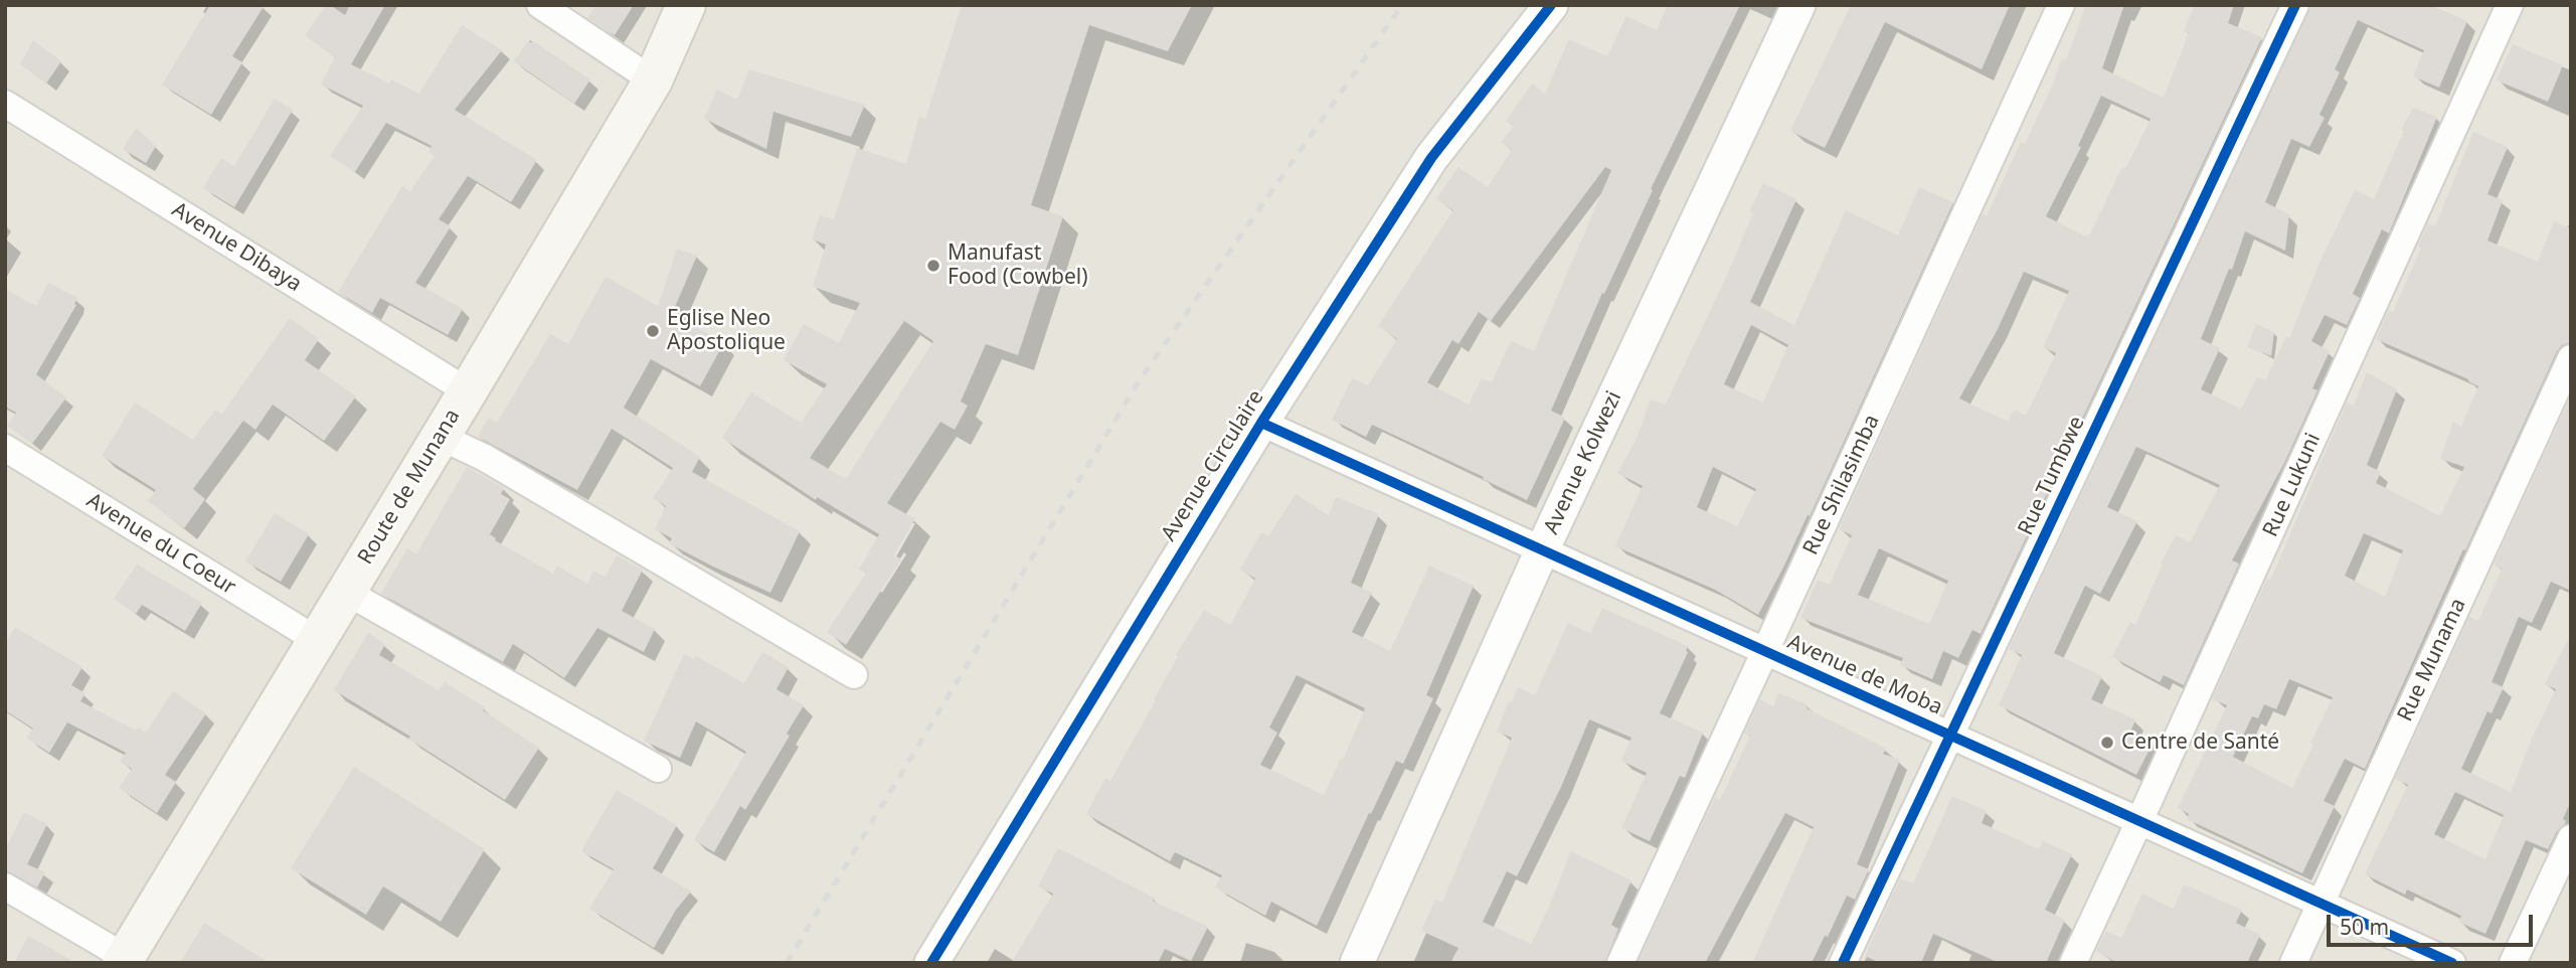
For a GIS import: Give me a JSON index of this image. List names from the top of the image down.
{
  "streets": {
    "main road": ["Route de Munana"],
    "street": [
      "Avenue Dibaya",
      "Avenue Kolwezi",
      "Avenue Circulaire",
      "Rue Tumbwe",
      "Rue Shilasimba",
      "Rue Lukuni",
      "Avenue du Coeur",
      "Rue Munama",
      "Avenue de Moba"
    ]
  },
  "crossings": [
    ["Avenue Dibaya", "Route de Munana"],
    ["Avenue Kolwezi", "Avenue de Moba"],
    ["Avenue Circulaire", "Avenue de Moba"],
    ["Rue Tumbwe", "Avenue de Moba"],
    ["Rue Shilasimba", "Avenue de Moba"],
    ["Rue Lukuni", "Avenue de Moba"],
    ["Route de Munana", "Avenue du Coeur"],
    ["Rue Munama", "Avenue de Moba"]
  ],
  "places": ["Manufast Food (Cowbel)", "Eglise Neo Apostolique", "Centre de Santé"],
  "scale_bar": "50 m"
}
